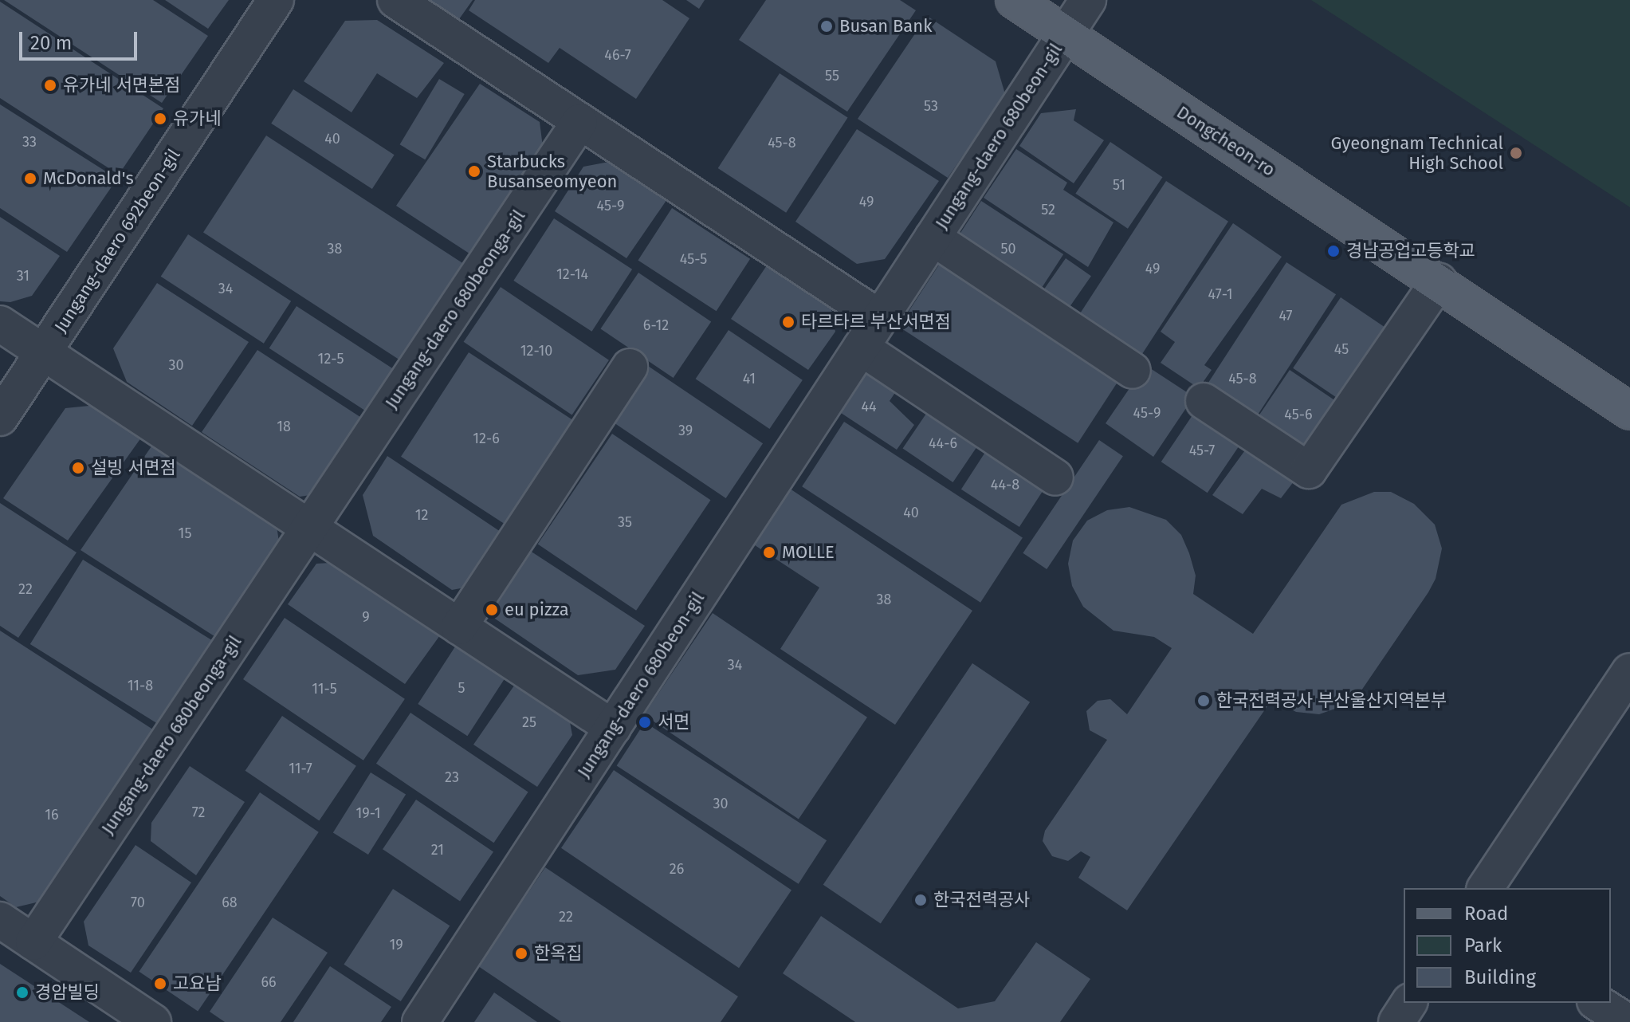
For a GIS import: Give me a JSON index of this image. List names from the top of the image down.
{
  "streets": {
    "main road": ["Dongcheon-ro"],
    "street": ["Jungang-daero 680beon-gil", "Jungang-daero 692beon-gil", "Jungang-daero 680beonga-gil"]
  },
  "crossings": [
    ["Jungang-daero 680beon-gil", "Dongcheon-ro"]
  ],
  "places": [
    "Busan Bank",
    "유가네 서면본점",
    "유가네",
    "Gyeongnam Technical High School",
    "Starbucks Busanseomyeon",
    "McDonald's",
    "경남공업고등학교",
    "타르타르 부산서면점",
    "설빙 서면점",
    "MOLLE",
    "eu pizza",
    "한국전력공사 부산울산지역본부",
    "서면",
    "한국전력공사",
    "한옥집",
    "고요남",
    "경암빌딩"
  ],
  "house_numbers": [
    "46-7",
    "55",
    "53",
    "40",
    "33",
    "45-8",
    "51",
    "49",
    "45-9",
    "52",
    "38",
    "50",
    "45-5",
    "49",
    "12-14",
    "31",
    "34",
    "47-1",
    "47",
    "6-12",
    "45",
    "12-10",
    "12-5",
    "30",
    "41",
    "45-8",
    "44",
    "45-9",
    "45-6",
    "18",
    "39",
    "12-6",
    "44-6",
    "45-7",
    "44-8",
    "40",
    "12",
    "35",
    "15",
    "22",
    "38",
    "9",
    "34",
    "11-8",
    "5",
    "11-5",
    "25",
    "11-7",
    "23",
    "30",
    "72",
    "19-1",
    "16",
    "21",
    "26",
    "70",
    "68",
    "22",
    "19",
    "66"
  ],
  "legend": ["Road", "Park", "Building"],
  "scale_bar": "20 m"
}
